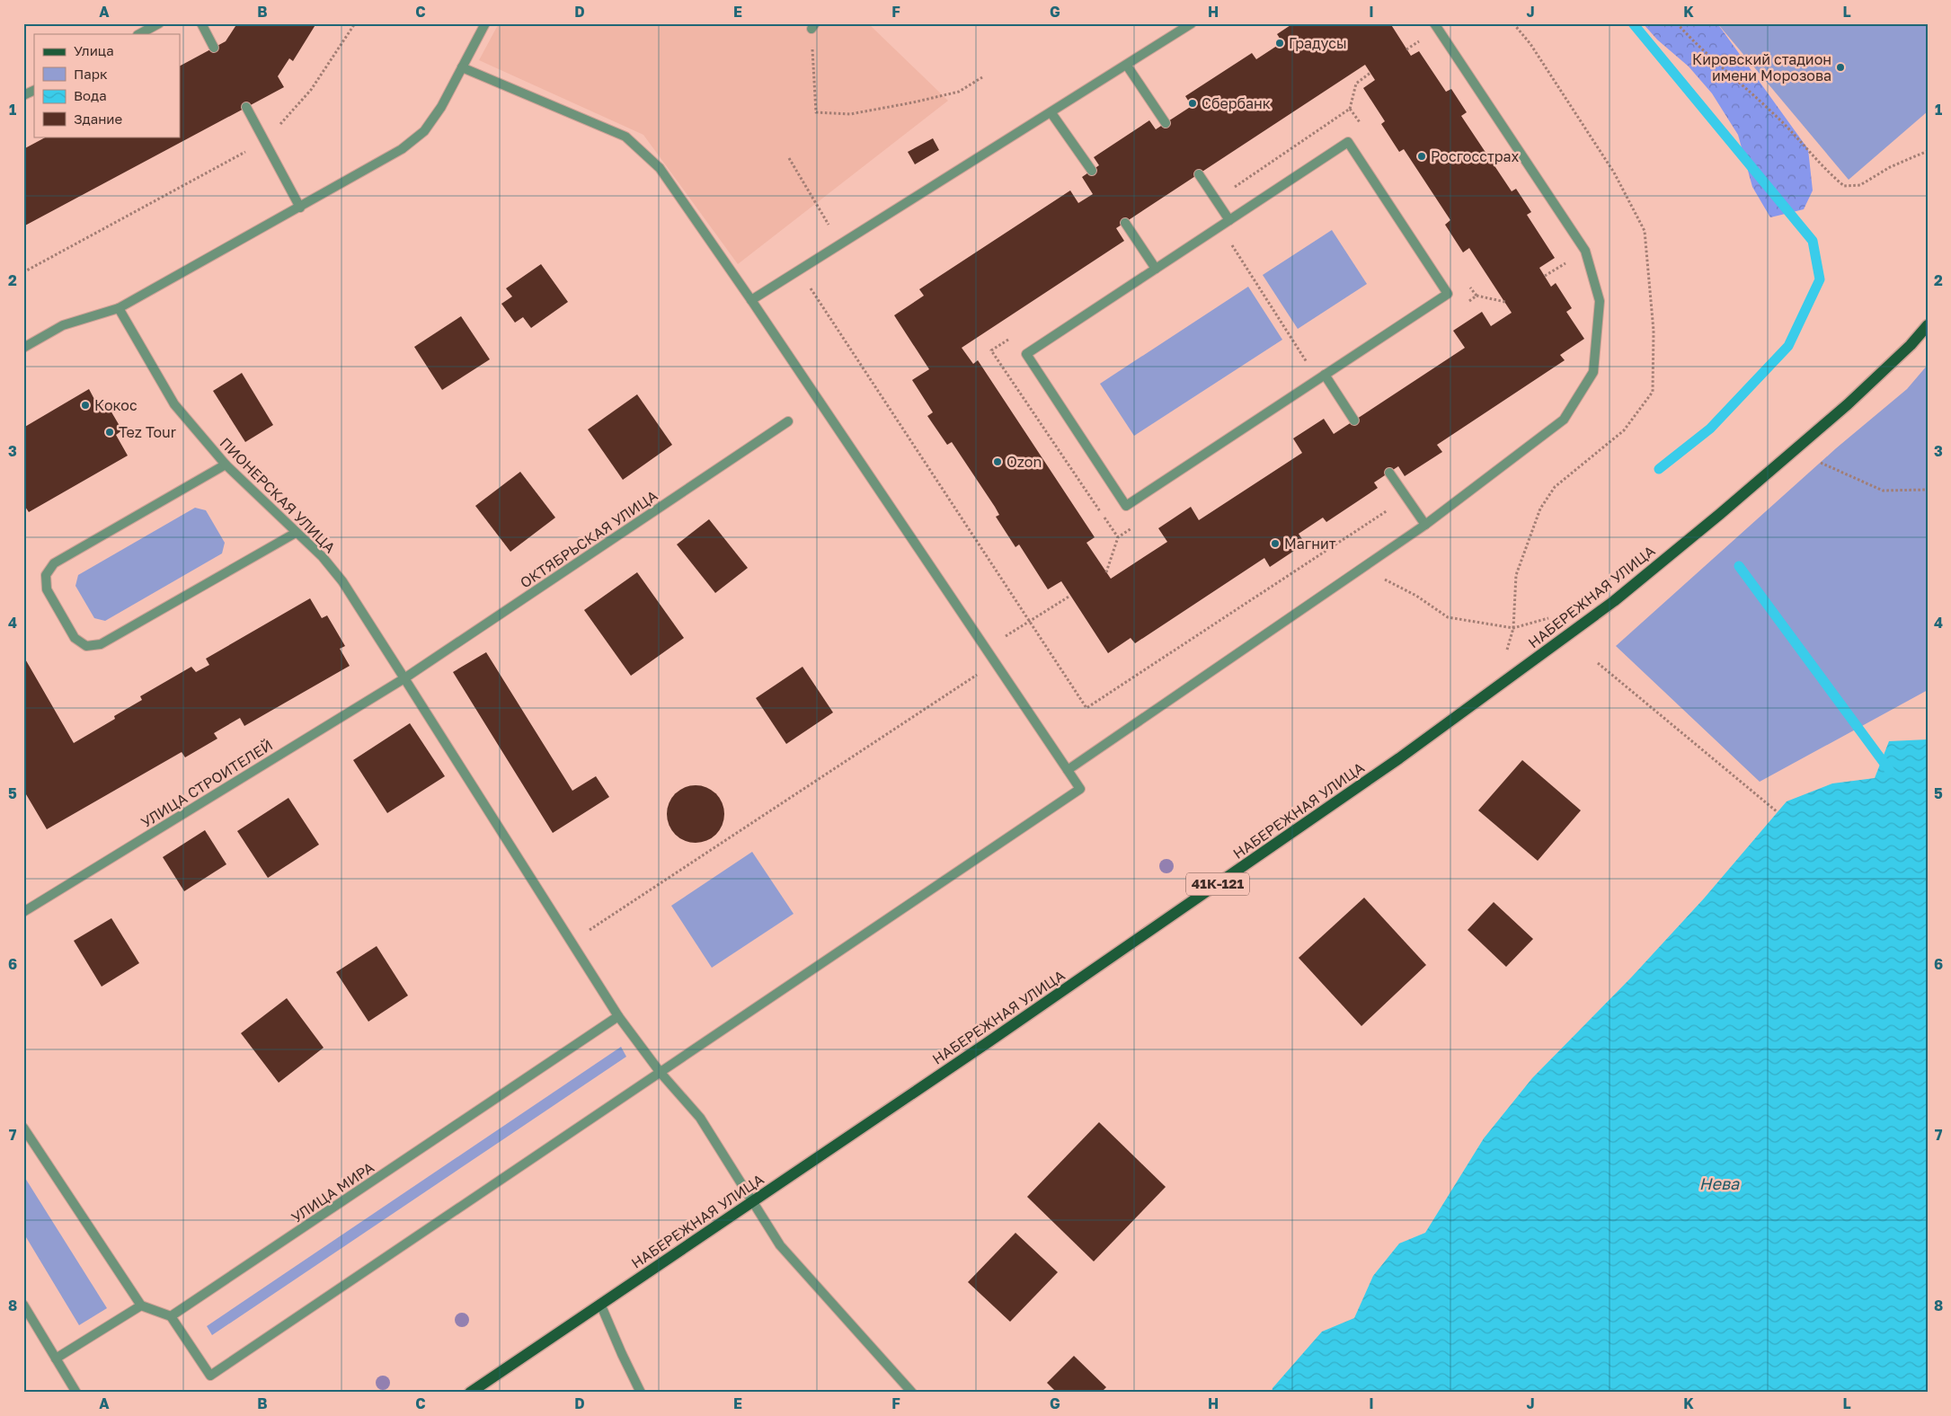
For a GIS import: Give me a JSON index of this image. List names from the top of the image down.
{
  "streets": {
    "main road": ["НАБЕРЕЖНАЯ УЛИЦА", "41К-121"],
    "street": [
      "ПИОНЕРСКАЯ УЛИЦА",
      "ОКТЯБРЬСКАЯ УЛИЦА",
      "УЛИЦА СТРОИТЕЛЕЙ",
      "УЛИЦА МИРА"
    ]
  },
  "crossings": [
    ["ПИОНЕРСКАЯ УЛИЦА", "ОКТЯБРЬСКАЯ УЛИЦА"],
    ["ПИОНЕРСКАЯ УЛИЦА", "НАБЕРЕЖНАЯ УЛИЦА"],
    ["ПИОНЕРСКАЯ УЛИЦА", "УЛИЦА СТРОИТЕЛЕЙ"],
    ["ПИОНЕРСКАЯ УЛИЦА", "УЛИЦА МИРА"],
    ["ОКТЯБРЬСКАЯ УЛИЦА", "УЛИЦА СТРОИТЕЛЕЙ"]
  ],
  "water": ["Нева"],
  "places": [
    "Градусы",
    "Кировский стадион имени Морозова",
    "Сбербанк",
    "Росгосстрах",
    "Кокос",
    "Tez Tour",
    "Ozon",
    "Магнит"
  ],
  "legend": [
    "Улица",
    "Парк",
    "Вода",
    "Здание"
  ],
  "grid": {
    "columns": [
      "A",
      "B",
      "C",
      "D",
      "E",
      "F",
      "G",
      "H",
      "I",
      "J",
      "K",
      "L"
    ],
    "rows": [
      "1",
      "2",
      "3",
      "4",
      "5",
      "6",
      "7",
      "8"
    ]
  }
}
